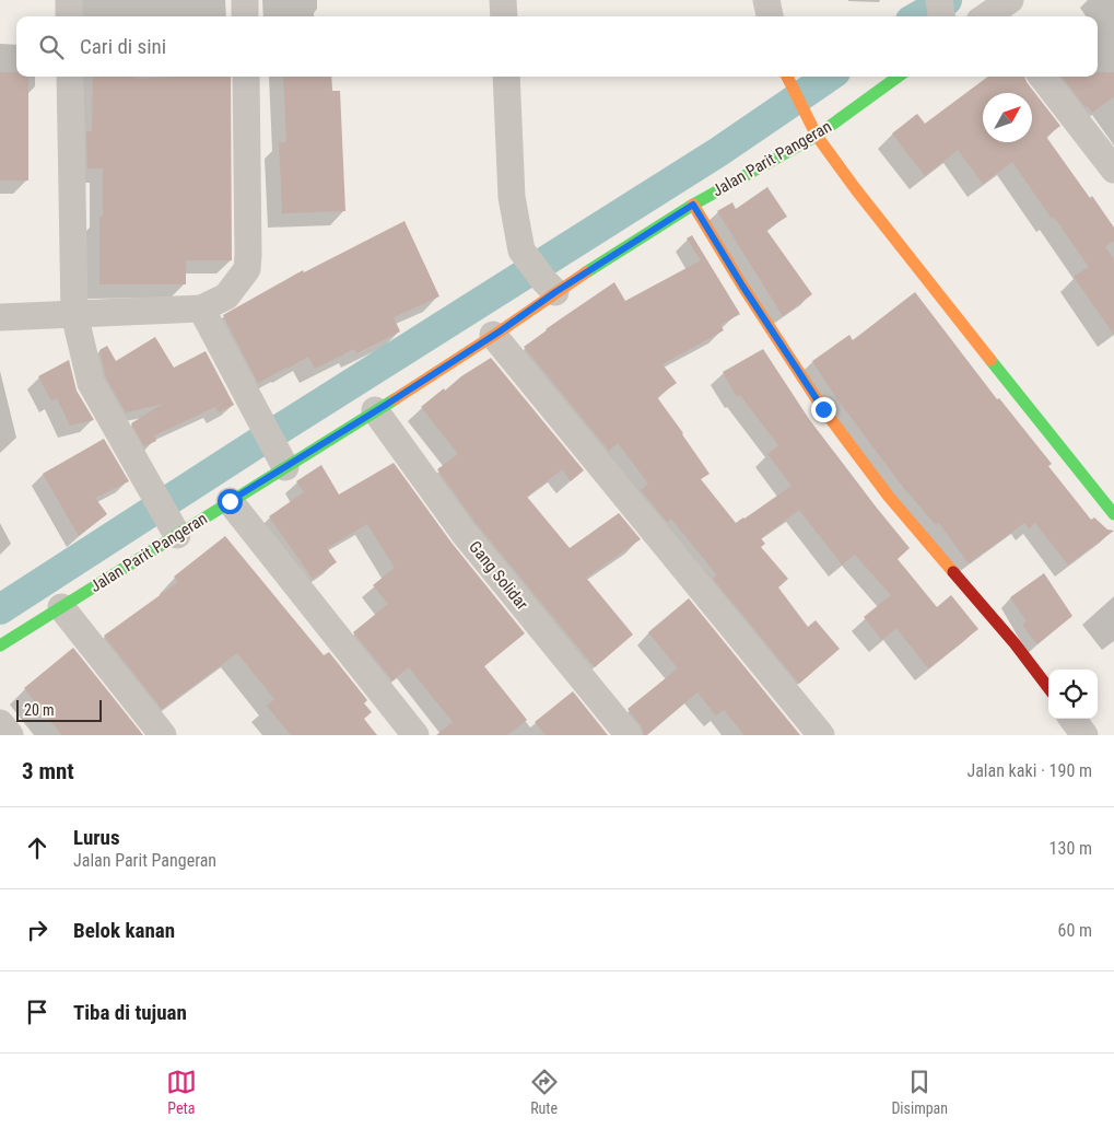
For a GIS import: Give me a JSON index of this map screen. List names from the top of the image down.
{
  "streets": {
    "street": ["Jalan Parit Pangeran", "Gang Solidar"]
  },
  "crossings": [
    ["Jalan Parit Pangeran", "Gang Solidar"]
  ],
  "scale_bar": "20 m",
  "north": "top right",
  "page": {
    "search": "Cari di sini",
    "scale": "20 m",
    "heading": ["3 mnt", "Jalan kaki · 190 m"],
    "list": [
      ["Lurus", "Jalan Parit Pangeran", "130 m"],
      ["Belok kanan", "60 m"],
      "Tiba di tujuan"
    ],
    "nav": ["Peta", "Rute", "Disimpan"]
  }
}
